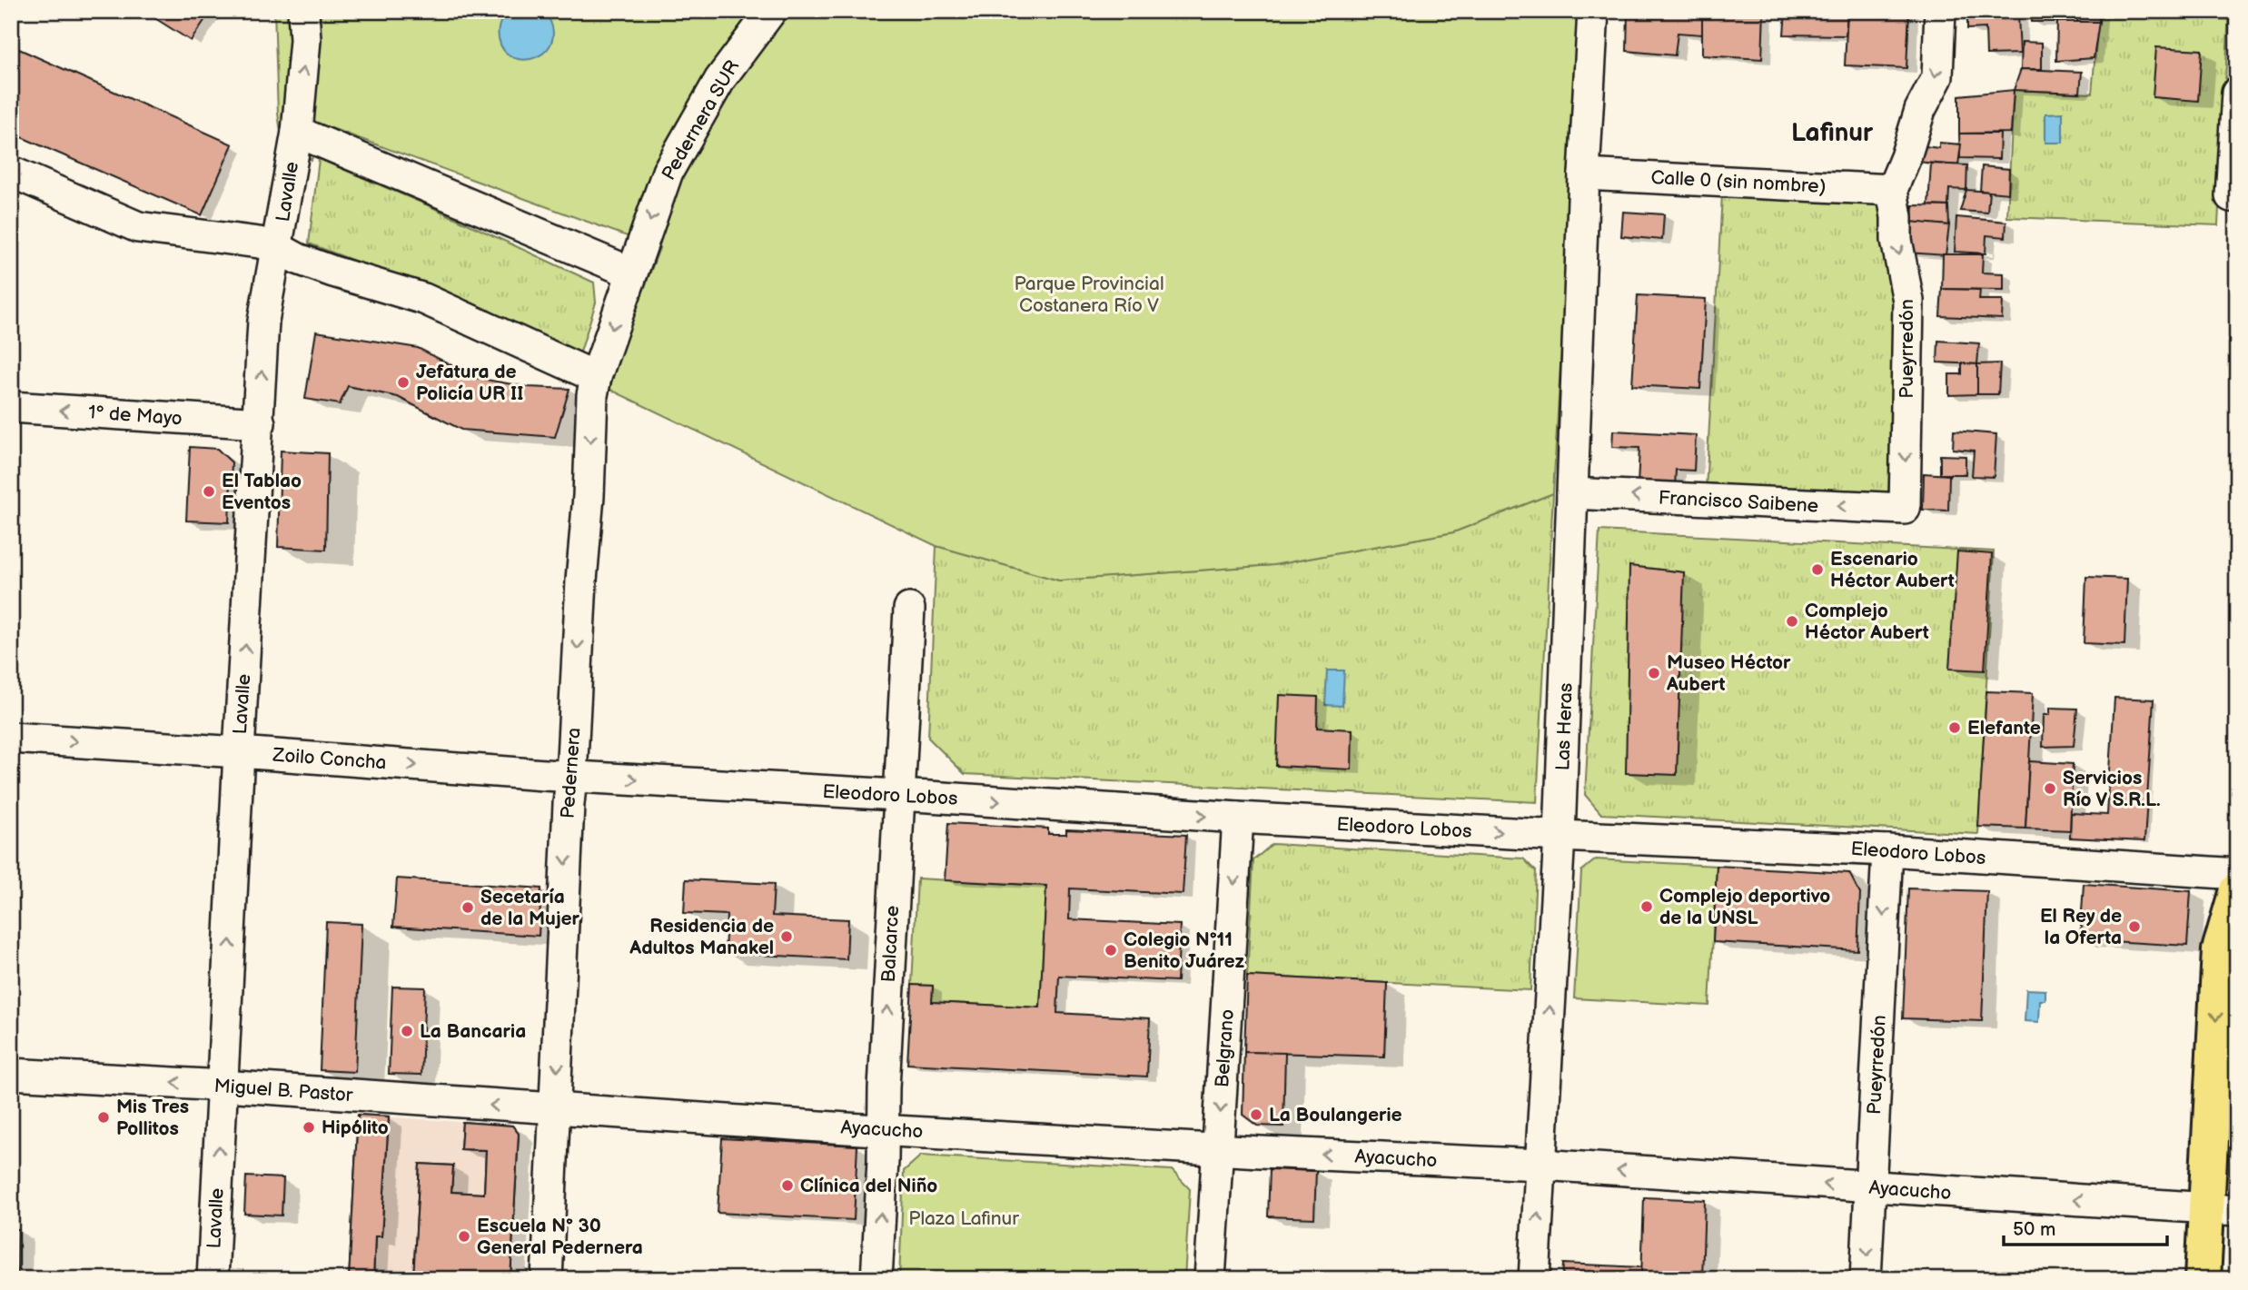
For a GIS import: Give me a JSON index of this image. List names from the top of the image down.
{
  "streets": {
    "street": [
      "Pedernera SUR",
      "Calle 0 (sin nombre)",
      "Lavalle",
      "Pueyrredón",
      "1º de Mayo",
      "Francisco Saibene",
      "Las Heras",
      "Zoilo Concha",
      "Pedernera",
      "Eleodoro Lobos",
      "Balcarce",
      "Belgrano",
      "Miguel B. Pastor",
      "Ayacucho"
    ]
  },
  "crossings": [
    ["Pedernera SUR", "Pedernera"],
    ["Calle 0 (sin nombre)", "Pueyrredón"],
    ["Calle 0 (sin nombre)", "Las Heras"],
    ["Lavalle", "1º de Mayo"],
    ["Lavalle", "Zoilo Concha"],
    ["Lavalle", "Miguel B. Pastor"],
    ["Pueyrredón", "Francisco Saibene"],
    ["Pueyrredón", "Eleodoro Lobos"],
    ["Pueyrredón", "Ayacucho"],
    ["Francisco Saibene", "Las Heras"],
    ["Las Heras", "Eleodoro Lobos"],
    ["Las Heras", "Ayacucho"],
    ["Zoilo Concha", "Pedernera"],
    ["Zoilo Concha", "Eleodoro Lobos"],
    ["Pedernera", "Eleodoro Lobos"],
    ["Pedernera", "Miguel B. Pastor"],
    ["Pedernera", "Ayacucho"],
    ["Eleodoro Lobos", "Balcarce"],
    ["Eleodoro Lobos", "Belgrano"],
    ["Balcarce", "Ayacucho"],
    ["Belgrano", "Ayacucho"],
    ["Miguel B. Pastor", "Ayacucho"]
  ],
  "one_way": [
    "Pedernera SUR",
    "Lavalle",
    "Pueyrredón",
    "Francisco Saibene",
    "Las Heras",
    "Zoilo Concha",
    "Pedernera",
    "Eleodoro Lobos",
    "Balcarce",
    "Belgrano",
    "Miguel B. Pastor",
    "Ayacucho"
  ],
  "districts": ["Lafinur"],
  "parks": ["Parque Provincial Costanera Río V", "Plaza Lafinur"],
  "places": [
    "Jefatura de Policía UR II",
    "El Tablao Eventos",
    "Escenario Héctor Aubert",
    "Complejo Héctor Aubert",
    "Museo Héctor Aubert",
    "Elefante",
    "Servicios Río V S.R.L.",
    "Complejo deportivo de la UNSL",
    "Secetaría de la Mujer",
    "El Rey de la Oferta",
    "Residencia de Adultos Manakel",
    "Colegio N°11 Benito Juárez",
    "La Bancaria",
    "La Boulangerie",
    "Mis Tres Pollitos",
    "Hipólito",
    "Clínica del Niño",
    "Escuela N° 30 General Pedernera"
  ],
  "scale_bar": "50 m"
}
